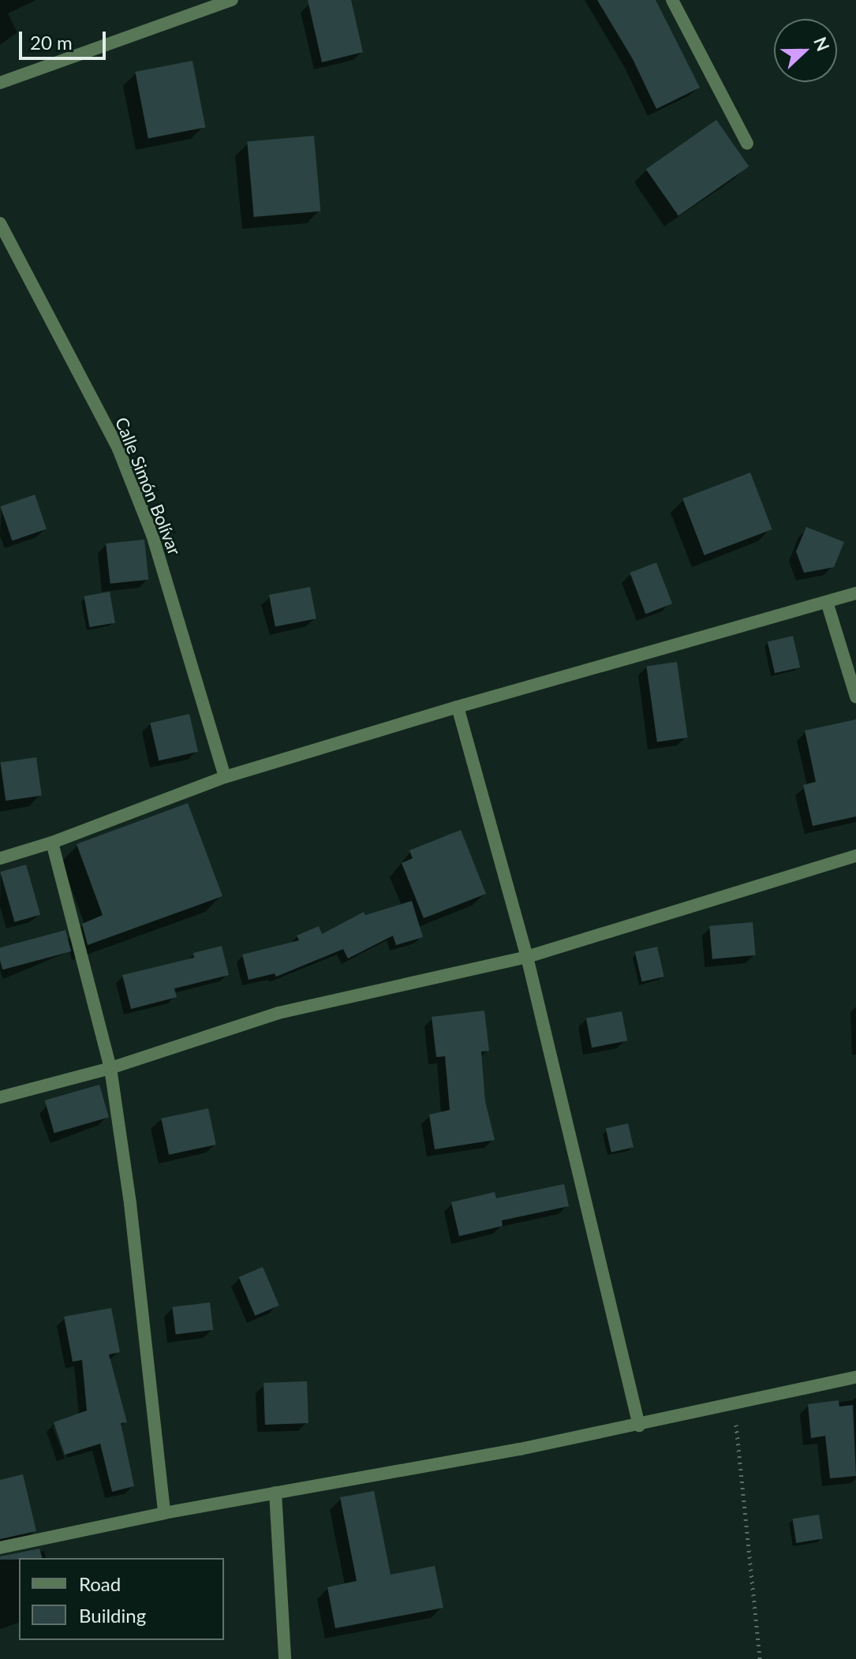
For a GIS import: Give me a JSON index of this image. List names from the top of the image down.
{
  "streets": {
    "street": ["Calle Simón Bolívar"]
  },
  "legend": ["Road", "Building"],
  "scale_bar": "20 m",
  "north": "right"
}
